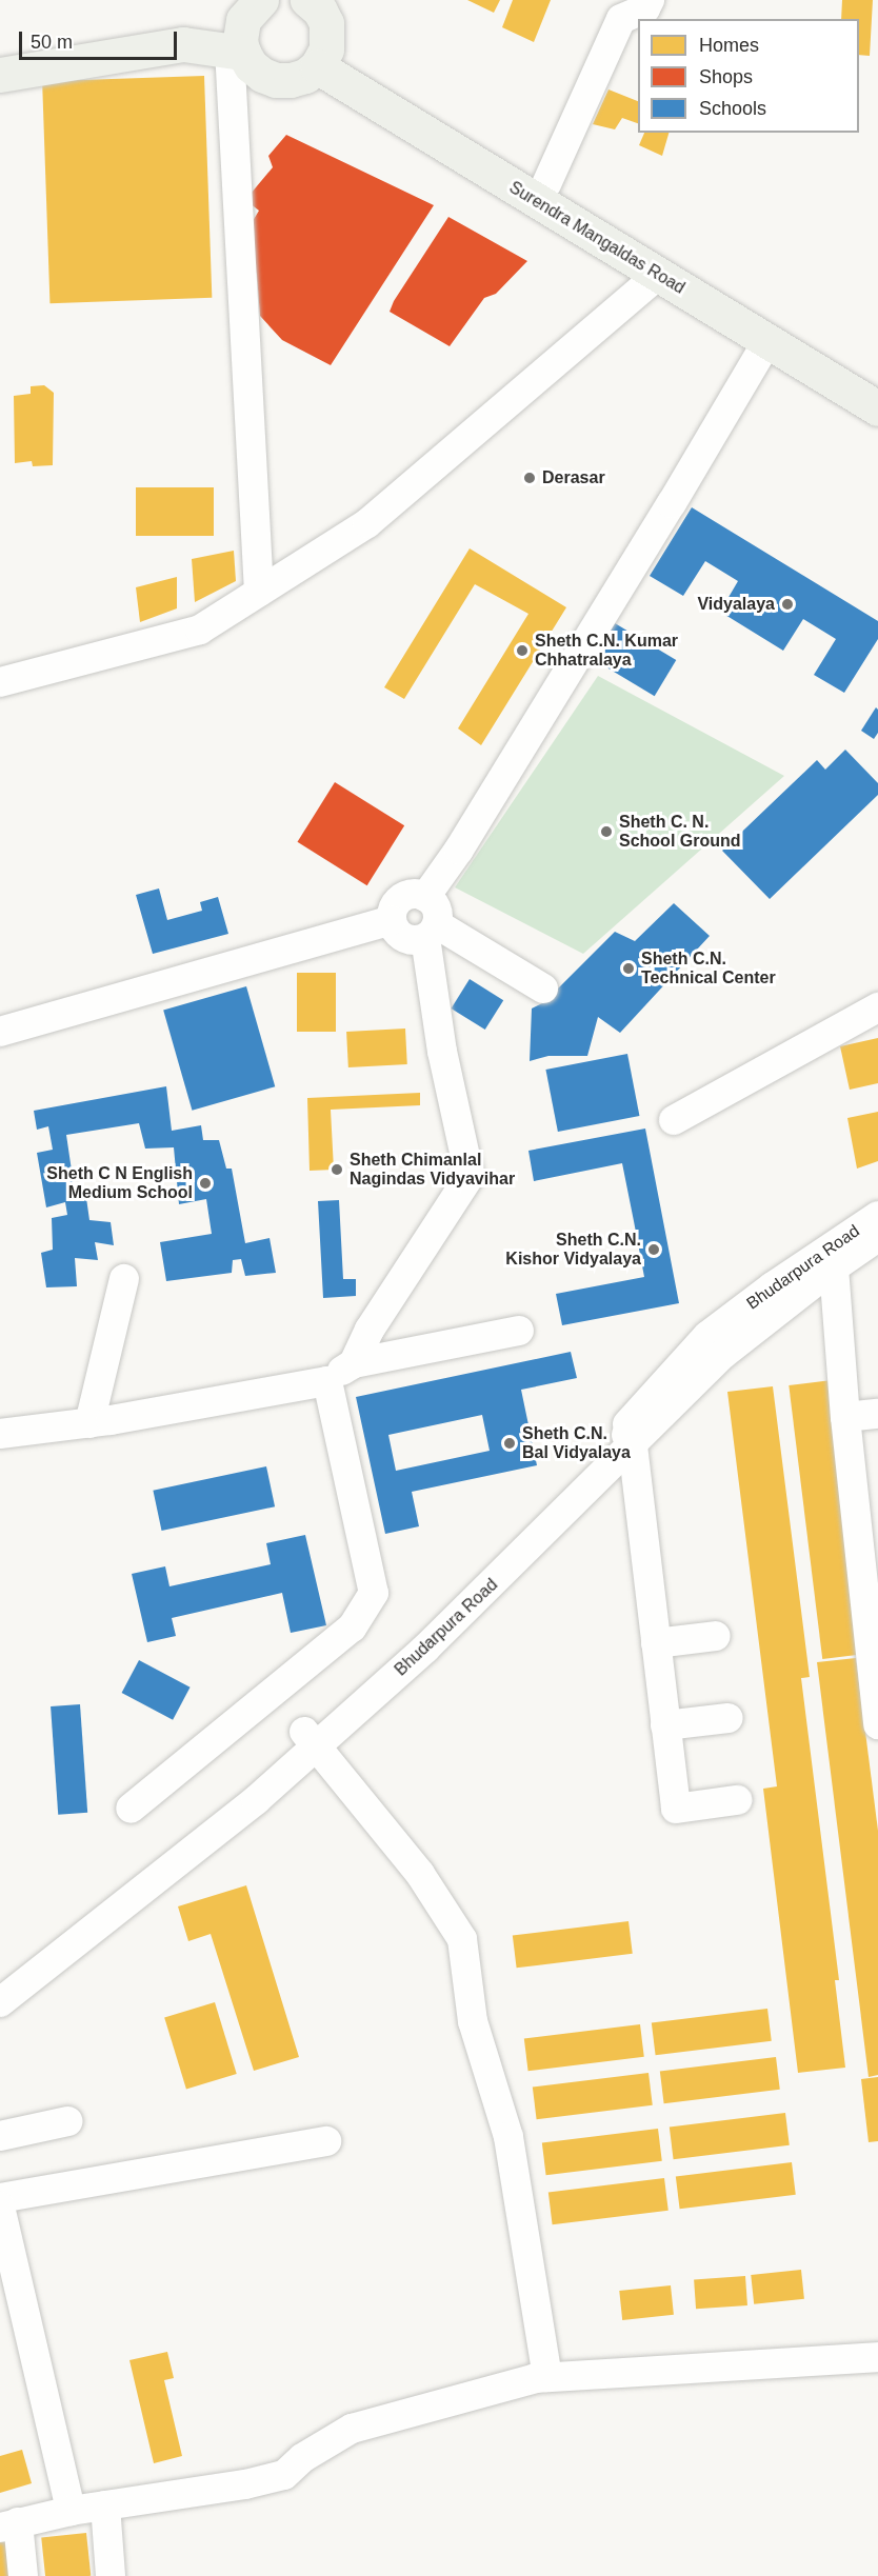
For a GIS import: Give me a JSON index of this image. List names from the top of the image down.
{
  "streets": {
    "main road": ["Surendra Mangaldas Road"],
    "street": ["Bhudarpura Road"]
  },
  "places": [
    "Derasar",
    "Vidyalaya",
    "Sheth C.N. Kumar Chhatralaya",
    "Sheth C. N. School Ground",
    "Sheth C.N. Technical Center",
    "Sheth Chimanlal Nagindas Vidyavihar",
    "Sheth C N English Medium School",
    "Sheth C.N. Kishor Vidyalaya",
    "Sheth C.N. Bal Vidyalaya"
  ],
  "legend": ["Homes", "Shops", "Schools"],
  "scale_bar": "50 m"
}
